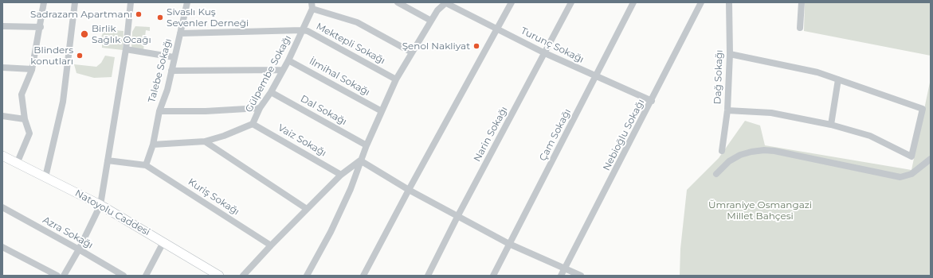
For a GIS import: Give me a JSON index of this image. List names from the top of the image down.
{
  "streets": {
    "main road": ["Natoyolu Caddesi"],
    "street": [
      "Mektepli Sokağı",
      "Turunç Sokağı",
      "Talebe Sokağı",
      "Gülpembe Sokağı",
      "İlmihal Sokağı",
      "Dağ Sokağı",
      "Dal Sokağı",
      "Narin Sokağı",
      "Çam Sokağı",
      "Nebioğlu Sokağı",
      "Vaiz Sokağı",
      "Kuriş Sokağı",
      "Azra Sokağı"
    ]
  },
  "crossings": [
    ["Mektepli Sokağı", "Talebe Sokağı"],
    ["Mektepli Sokağı", "Gülpembe Sokağı"],
    ["Turunç Sokağı", "Narin Sokağı"],
    ["Turunç Sokağı", "Çam Sokağı"],
    ["Turunç Sokağı", "Nebioğlu Sokağı"],
    ["Talebe Sokağı", "Gülpembe Sokağı"],
    ["Talebe Sokağı", "Kuriş Sokağı"],
    ["Gülpembe Sokağı", "İlmihal Sokağı"],
    ["Gülpembe Sokağı", "Dal Sokağı"],
    ["Gülpembe Sokağı", "Vaiz Sokağı"]
  ],
  "parks": ["Ümraniye Osmangazi Millet Bahçesi"],
  "places": [
    "Sadrazam Apartmanı",
    "Sivaslı Kuş Sevenler Derneği",
    "Birlik Sağlık Ocağı",
    "Şenol Nakliyat",
    "Blinders konutları"
  ]
}
